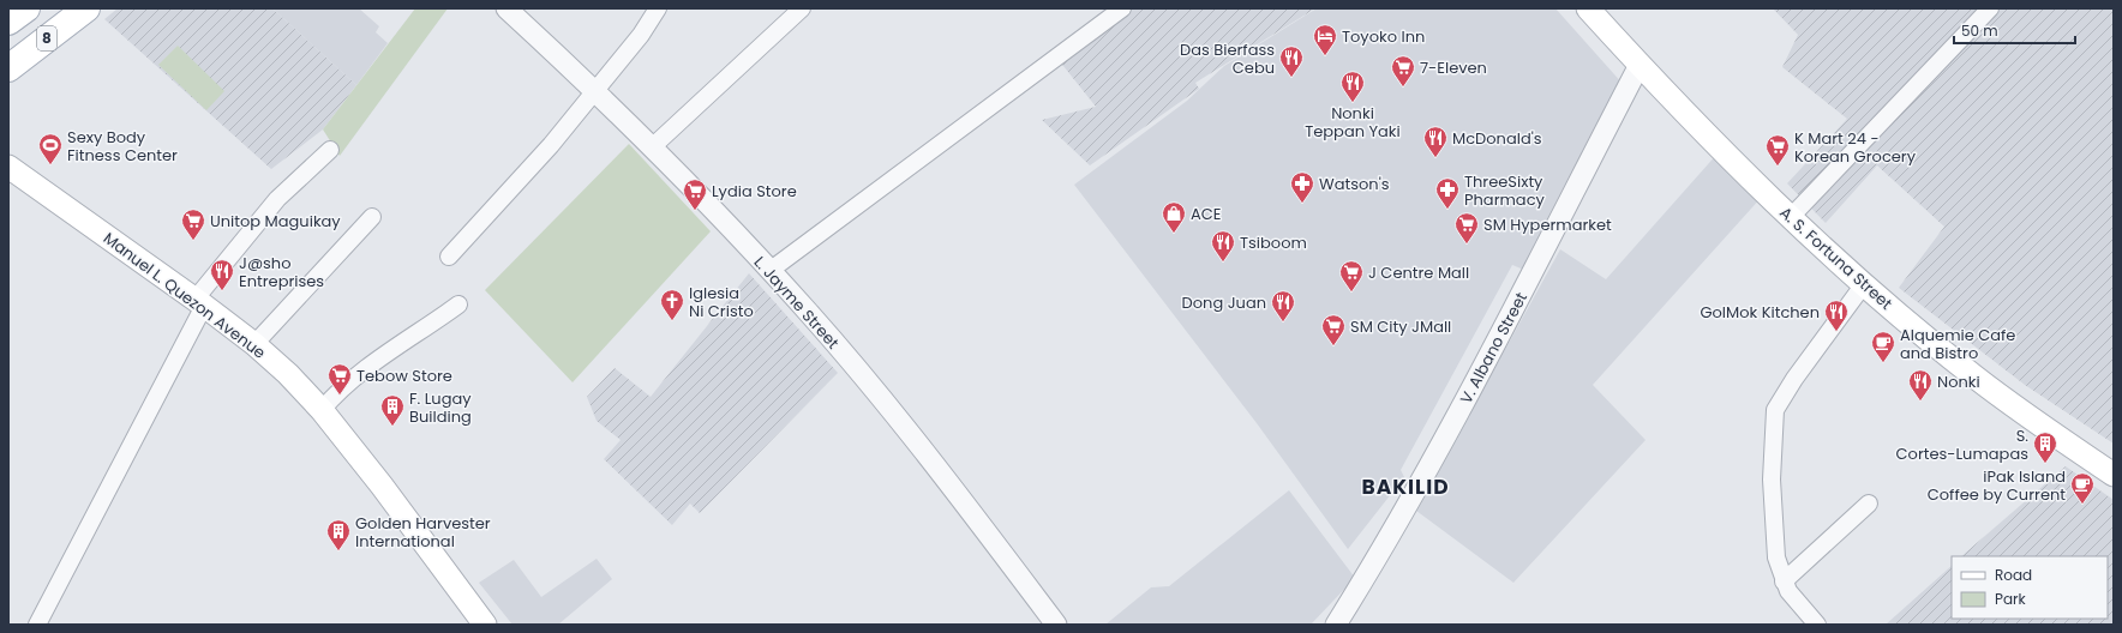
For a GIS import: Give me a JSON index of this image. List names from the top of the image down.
{
  "streets": {
    "main road": ["8", "A. S. Fortuna Street", "Manuel L. Quezon Avenue"],
    "street": ["L. Jayme Street", "V. Albano Street"]
  },
  "crossings": [
    ["A. S. Fortuna Street", "V. Albano Street"]
  ],
  "districts": ["BAKILID"],
  "places": {
    "hotel": ["Toyoko Inn"],
    "restaurant": [
      "Das Bierfass Cebu",
      "Nonki Teppan Yaki",
      "McDonald's",
      "Tsiboom",
      "J@sho Entreprises",
      "Dong Juan",
      "GolMok Kitchen",
      "Nonki"
    ],
    "supermarket": [
      "7-Eleven",
      "K Mart 24 - Korean Grocery",
      "Lydia Store",
      "Unitop Maguikay",
      "SM Hypermarket",
      "J Centre Mall",
      "SM City JMall",
      "Tebow Store"
    ],
    "sports": ["Sexy Body Fitness Center"],
    "pharmacy": ["Watson's", "ThreeSixty Pharmacy"],
    "shop": ["ACE"],
    "church": ["Iglesia Ni Cristo"],
    "cafe": ["Alquemie Cafe and Bistro", "iPak Island Coffee by Current"],
    "building": ["F. Lugay Building", "S. Cortes-Lumapas", "Golden Harvester International"]
  },
  "legend": ["Road", "Park"],
  "scale_bar": "50 m"
}
